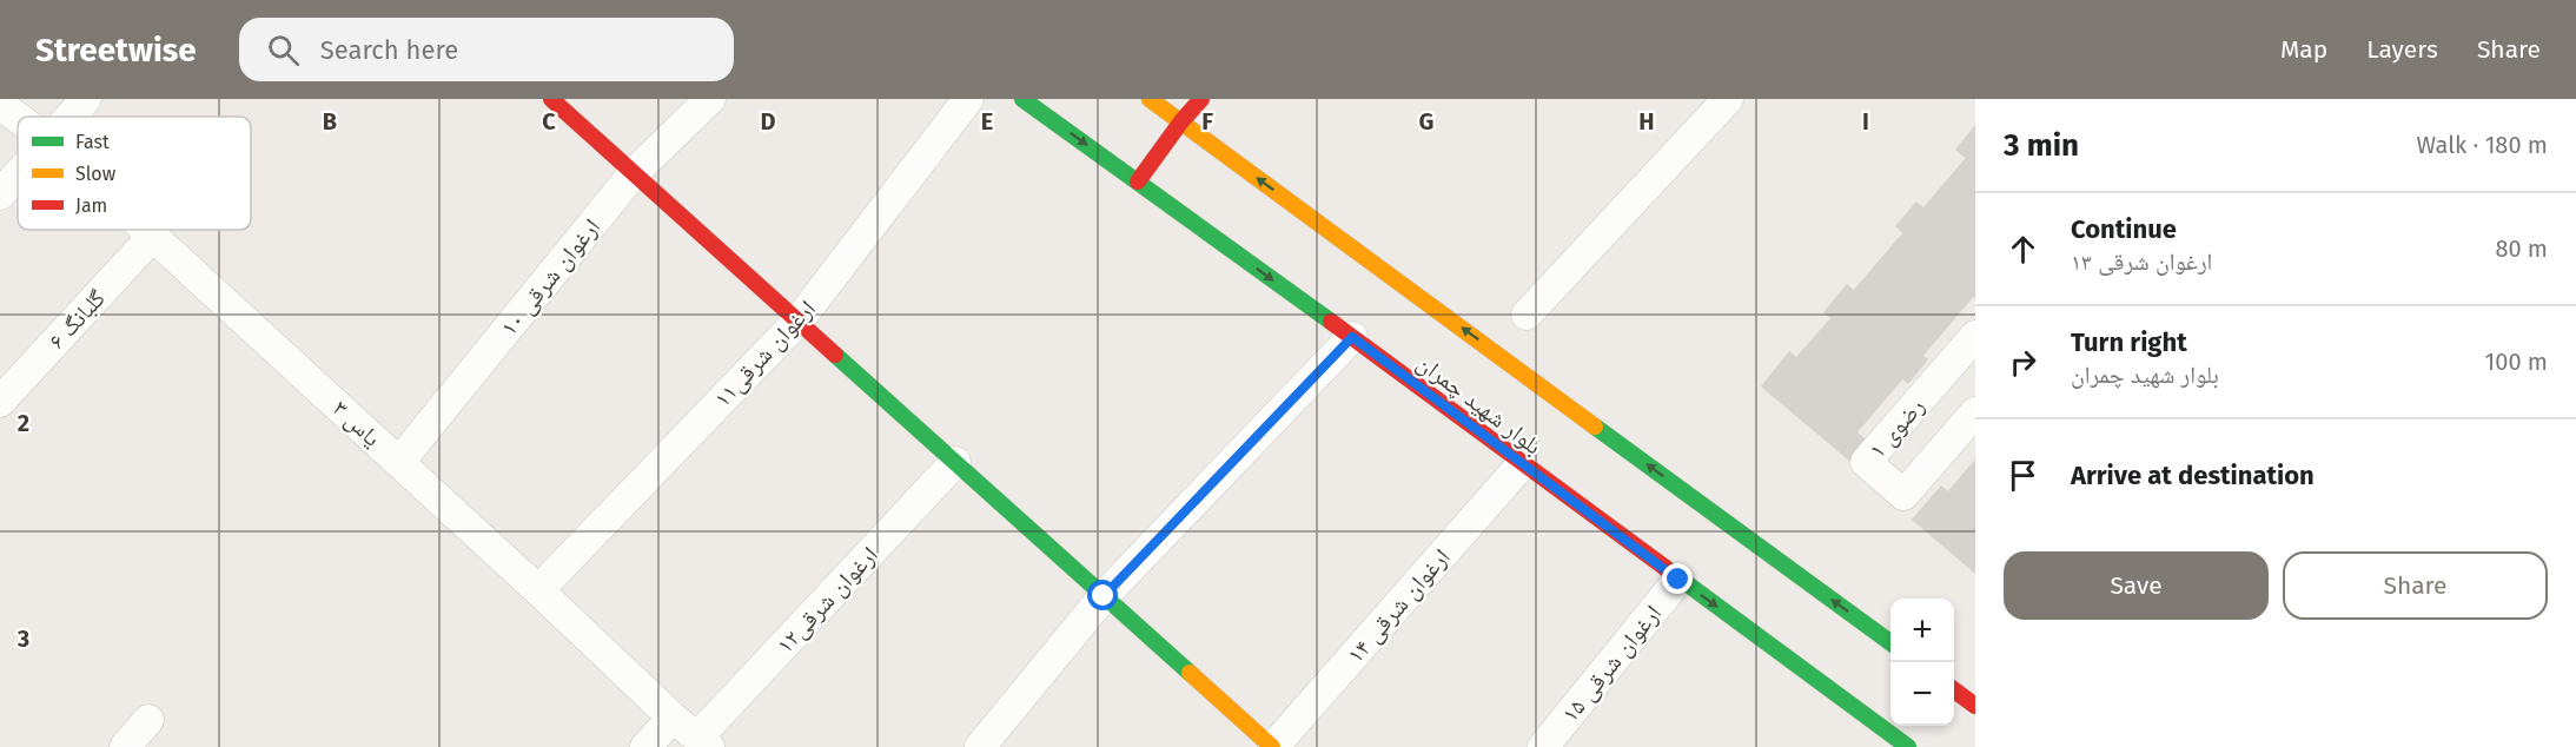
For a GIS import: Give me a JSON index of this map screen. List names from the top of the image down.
{
  "streets": {
    "main road": ["بلوار شهید چمران"],
    "street": [
      "ارغوان شرقی ۱۰",
      "گلبانگ ۶",
      "ارغوان شرقی۱۱",
      "یاس ۳",
      "رضوی ۱",
      "ارغوان شرقی۱۲",
      "ارغوان شرقی ۱۴",
      "ارغوان شرقی ۱۵"
    ]
  },
  "crossings": [
    ["ارغوان شرقی ۱۰", "یاس ۳"],
    ["گلبانگ ۶", "یاس ۳"],
    ["ارغوان شرقی۱۱", "یاس ۳"],
    ["بلوار شهید چمران", "ارغوان شرقی ۱۴"],
    ["بلوار شهید چمران", "ارغوان شرقی ۱۵"],
    ["یاس ۳", "ارغوان شرقی۱۲"]
  ],
  "legend": ["Fast", "Slow", "Jam"],
  "page": {
    "header": "Streetwise",
    "search": "Search here",
    "nav": ["Map", "Layers", "Share"],
    "heading": ["3 min", "Walk · 180 m"],
    "list": [
      ["Continue", "ارغوان شرقی ۱۳", "80 m"],
      ["Turn right", "بلوار شهید چمران", "100 m"],
      "Arrive at destination"
    ],
    "buttons": ["Save", "Share"],
    "map_buttons": ["+", "−"]
  },
  "grid": {
    "columns": [
      "B",
      "C",
      "D",
      "E",
      "F",
      "G",
      "H",
      "I"
    ],
    "rows": ["2", "3"]
  }
}
